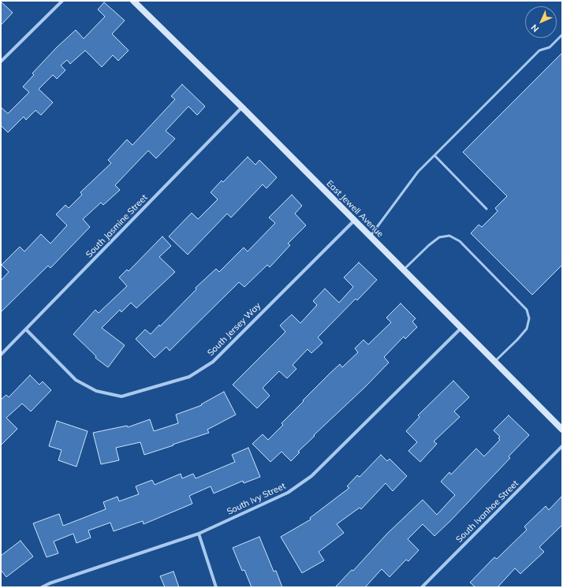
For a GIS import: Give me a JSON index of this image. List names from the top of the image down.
{
  "streets": {
    "street": [
      "East Jewell Avenue",
      "South Jasmine Street",
      "South Jersey Way",
      "South Ivy Street",
      "South Ivanhoe Street"
    ]
  },
  "crossings": [
    ["East Jewell Avenue", "South Jasmine Street"],
    ["East Jewell Avenue", "South Jersey Way"],
    ["East Jewell Avenue", "South Ivy Street"],
    ["South Jasmine Street", "South Jersey Way"]
  ],
  "north": "bottom left"
}
